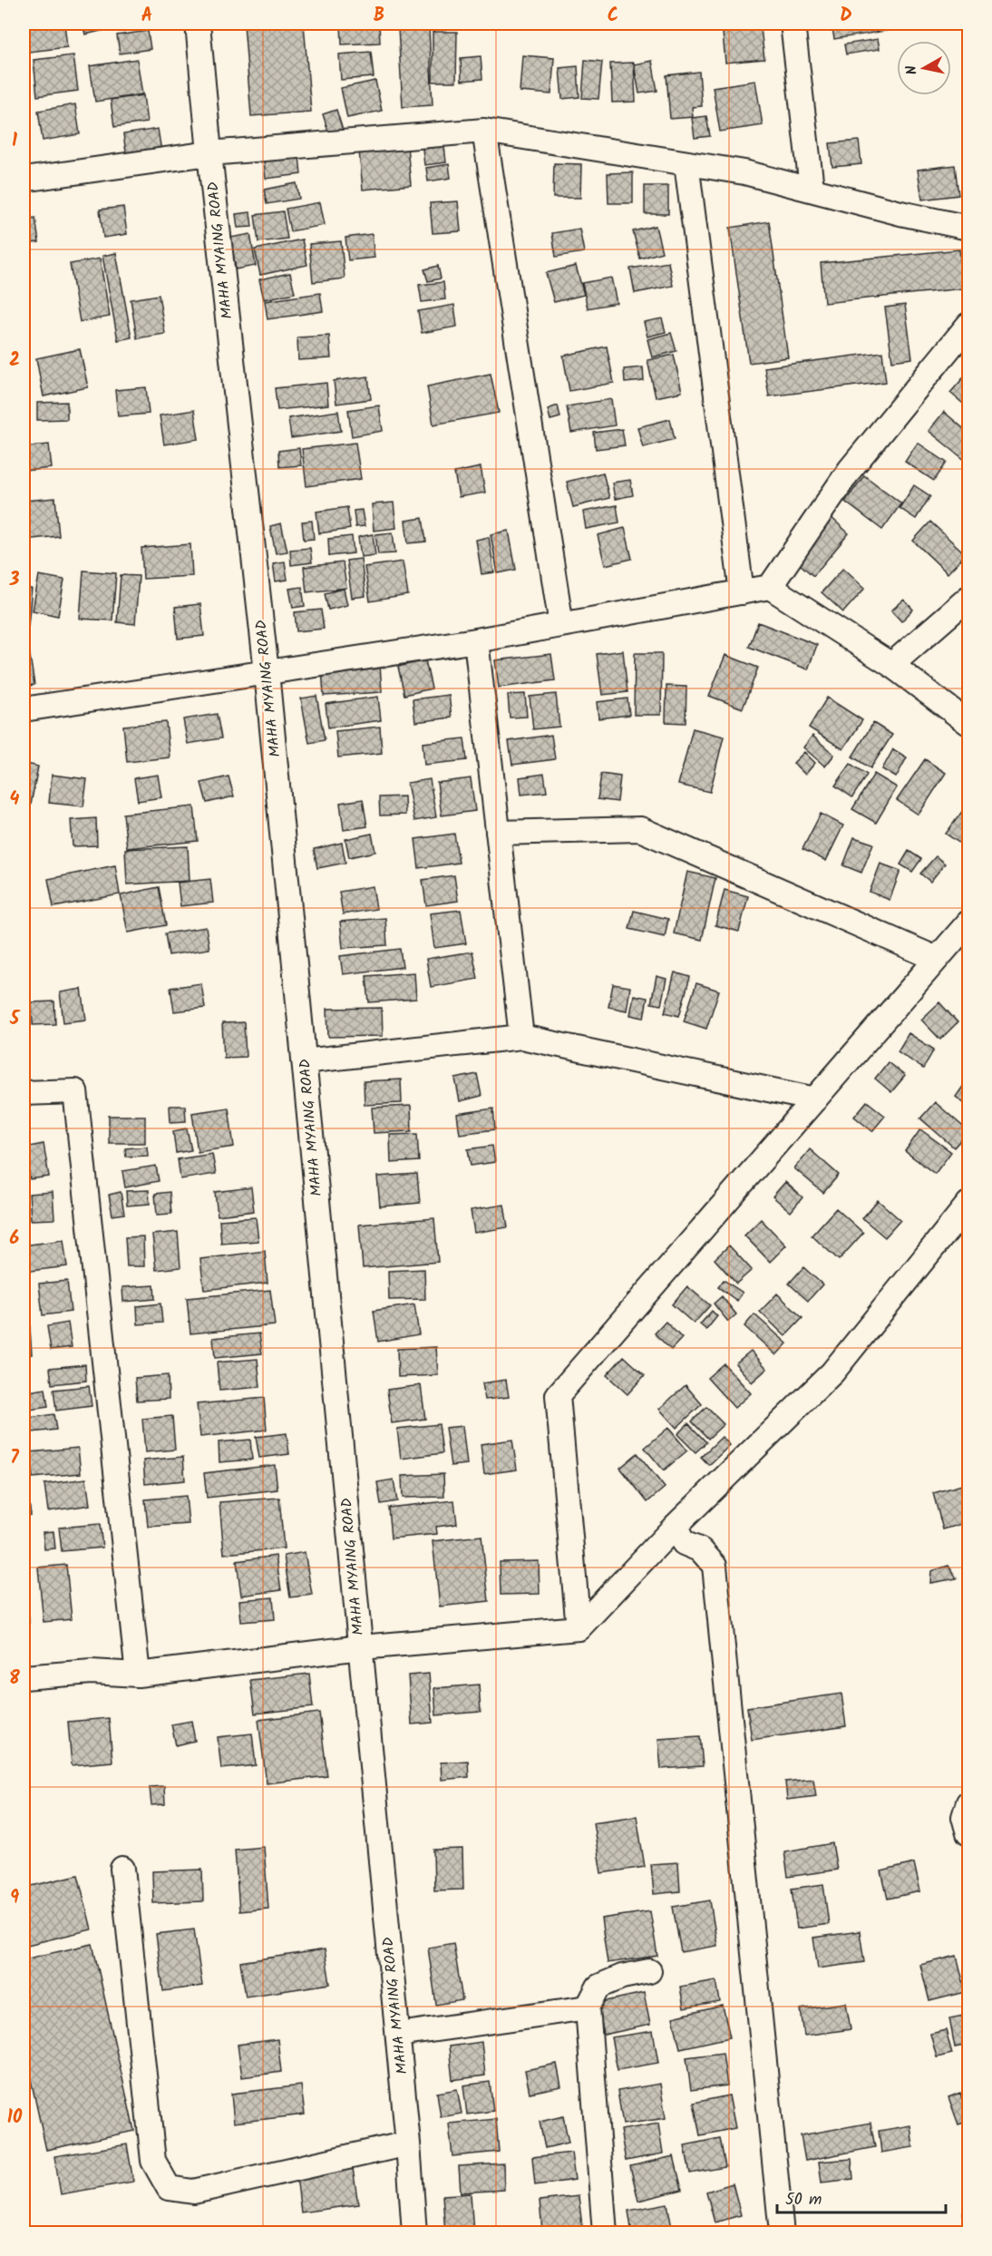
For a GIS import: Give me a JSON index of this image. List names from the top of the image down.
{
  "streets": {
    "street": ["MAHA MYAING ROAD"]
  },
  "scale_bar": "50 m",
  "north": "left",
  "grid": {
    "columns": [
      "A",
      "B",
      "C",
      "D"
    ],
    "rows": [
      "1",
      "2",
      "3",
      "4",
      "5",
      "6",
      "7",
      "8",
      "9",
      "10"
    ]
  }
}
